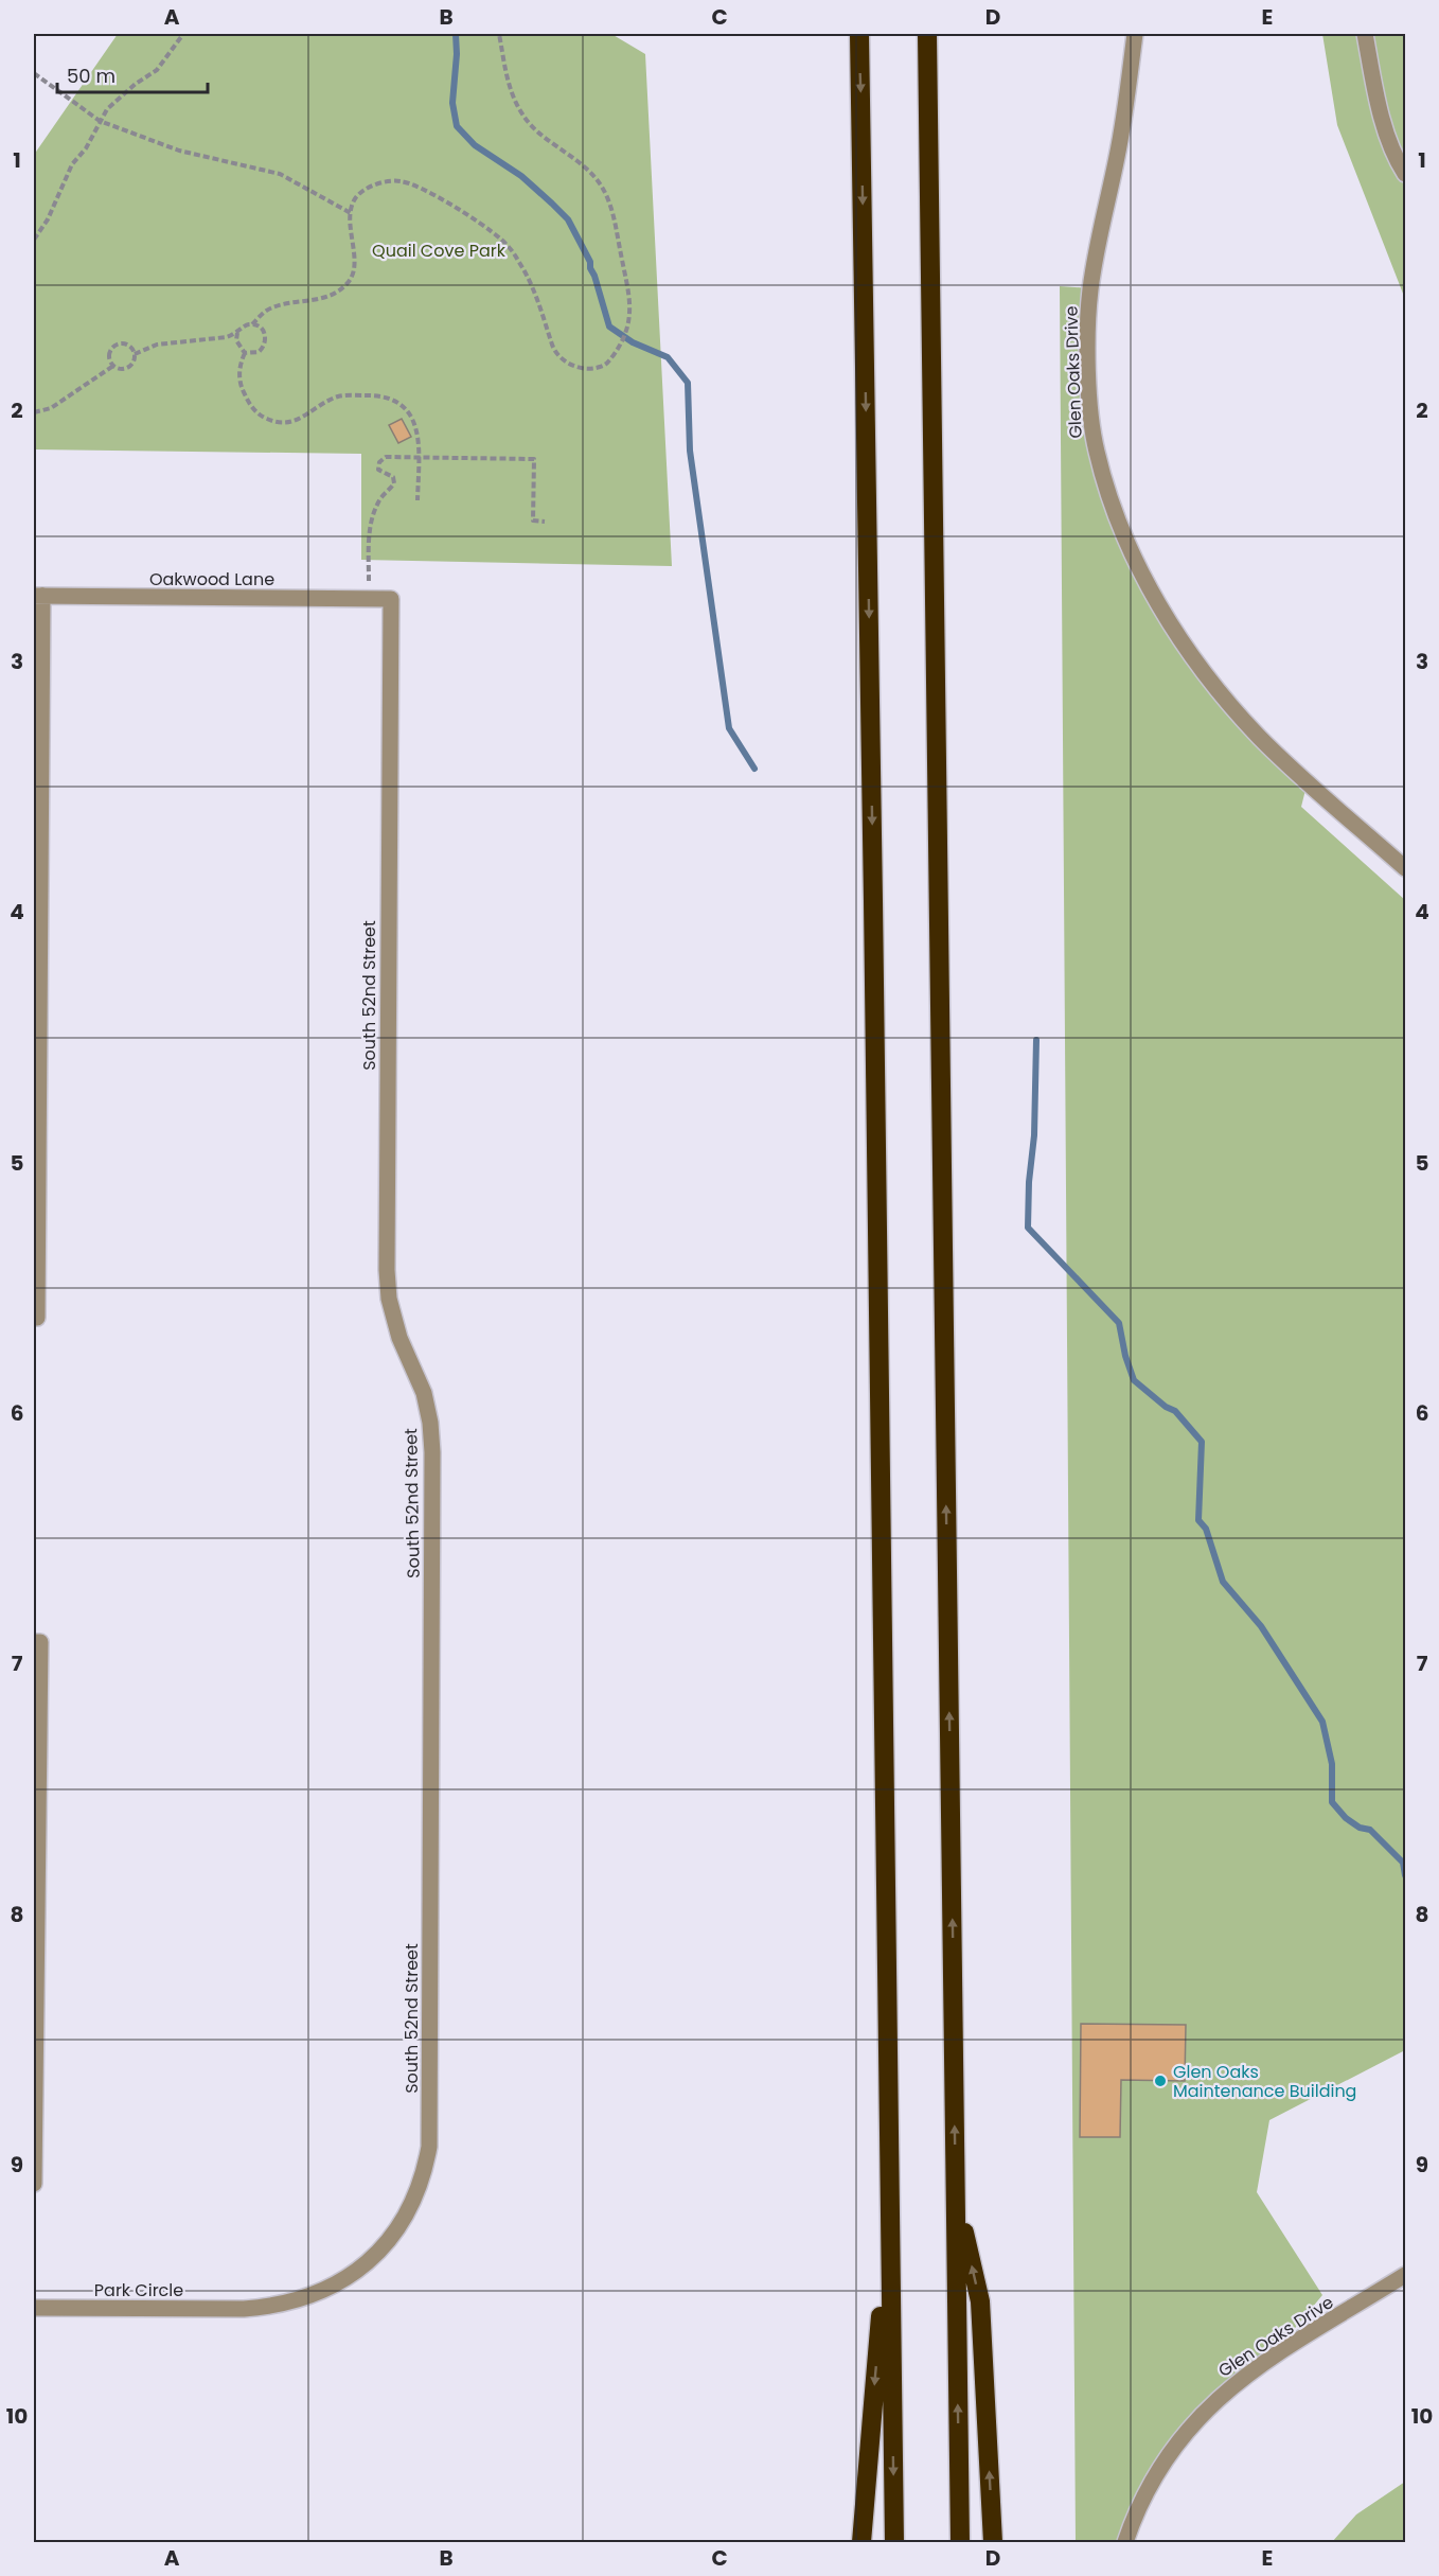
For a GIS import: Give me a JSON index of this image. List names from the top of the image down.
{
  "streets": {
    "street": [
      "Glen Oaks Drive",
      "Oakwood Lane",
      "South 52nd Street",
      "Park Circle"
    ]
  },
  "crossings": [
    ["Oakwood Lane", "South 52nd Street"],
    ["South 52nd Street", "Park Circle"]
  ],
  "parks": ["Quail Cove Park"],
  "places": ["Glen Oaks Maintenance Building"],
  "scale_bar": "50 m",
  "grid": {
    "columns": [
      "A",
      "B",
      "C",
      "D",
      "E"
    ],
    "rows": [
      "1",
      "2",
      "3",
      "4",
      "5",
      "6",
      "7",
      "8",
      "9",
      "10"
    ]
  }
}
